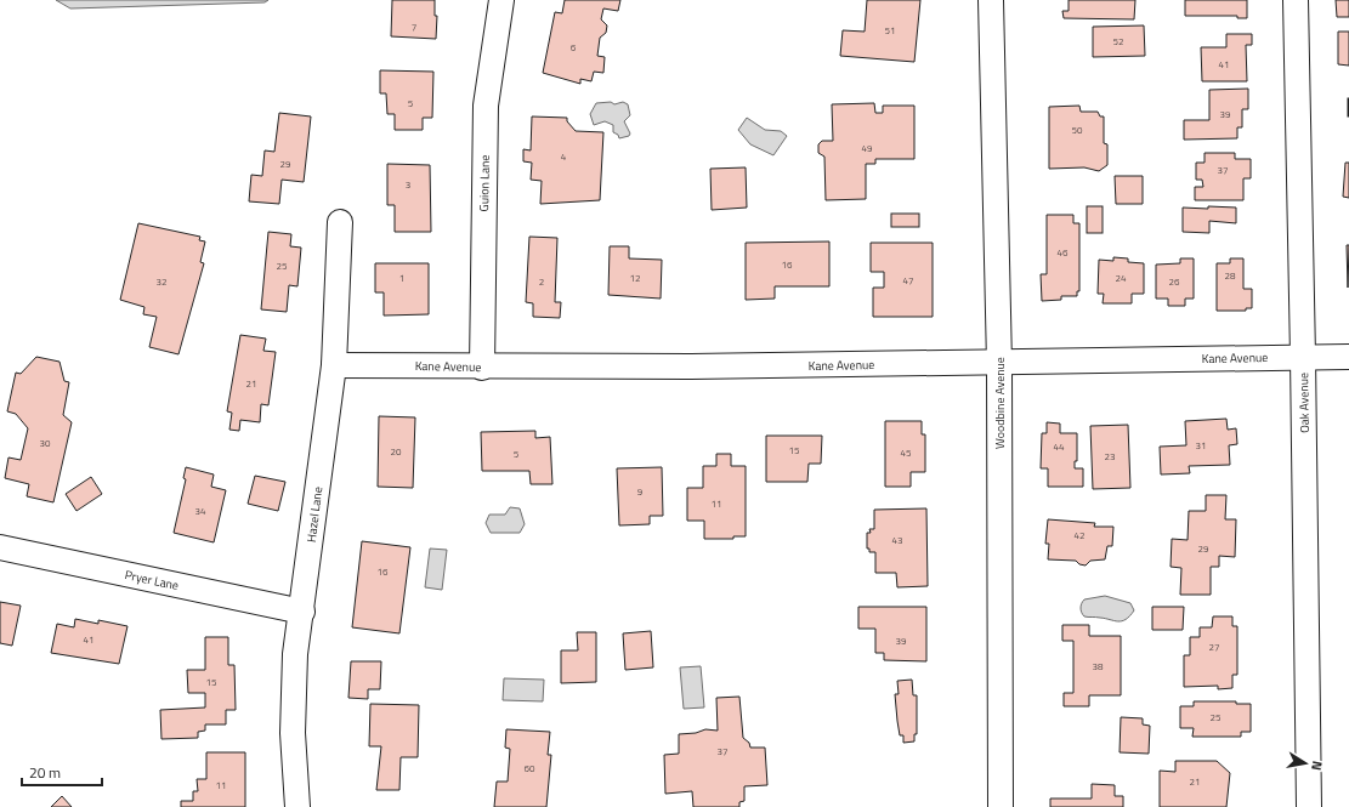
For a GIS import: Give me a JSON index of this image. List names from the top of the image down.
{
  "streets": {
    "street": [
      "Guion Lane",
      "Kane Avenue",
      "Woodbine Avenue",
      "Oak Avenue",
      "Hazel Lane",
      "Pryer Lane"
    ]
  },
  "crossings": [
    ["Guion Lane", "Kane Avenue"],
    ["Kane Avenue", "Woodbine Avenue"],
    ["Kane Avenue", "Oak Avenue"],
    ["Kane Avenue", "Hazel Lane"],
    ["Hazel Lane", "Pryer Lane"]
  ],
  "house_numbers": [
    "7",
    "51",
    "52",
    "6",
    "41",
    "5",
    "39",
    "50",
    "49",
    "4",
    "29",
    "37",
    "3",
    "46",
    "16",
    "25",
    "28",
    "1",
    "12",
    "24",
    "47",
    "32",
    "2",
    "26",
    "21",
    "30",
    "31",
    "44",
    "15",
    "20",
    "45",
    "5",
    "23",
    "9",
    "11",
    "34",
    "42",
    "43",
    "29",
    "16",
    "41",
    "39",
    "27",
    "38",
    "15",
    "25",
    "37",
    "60",
    "21",
    "11"
  ],
  "scale_bar": "20 m",
  "north": "right"
}
